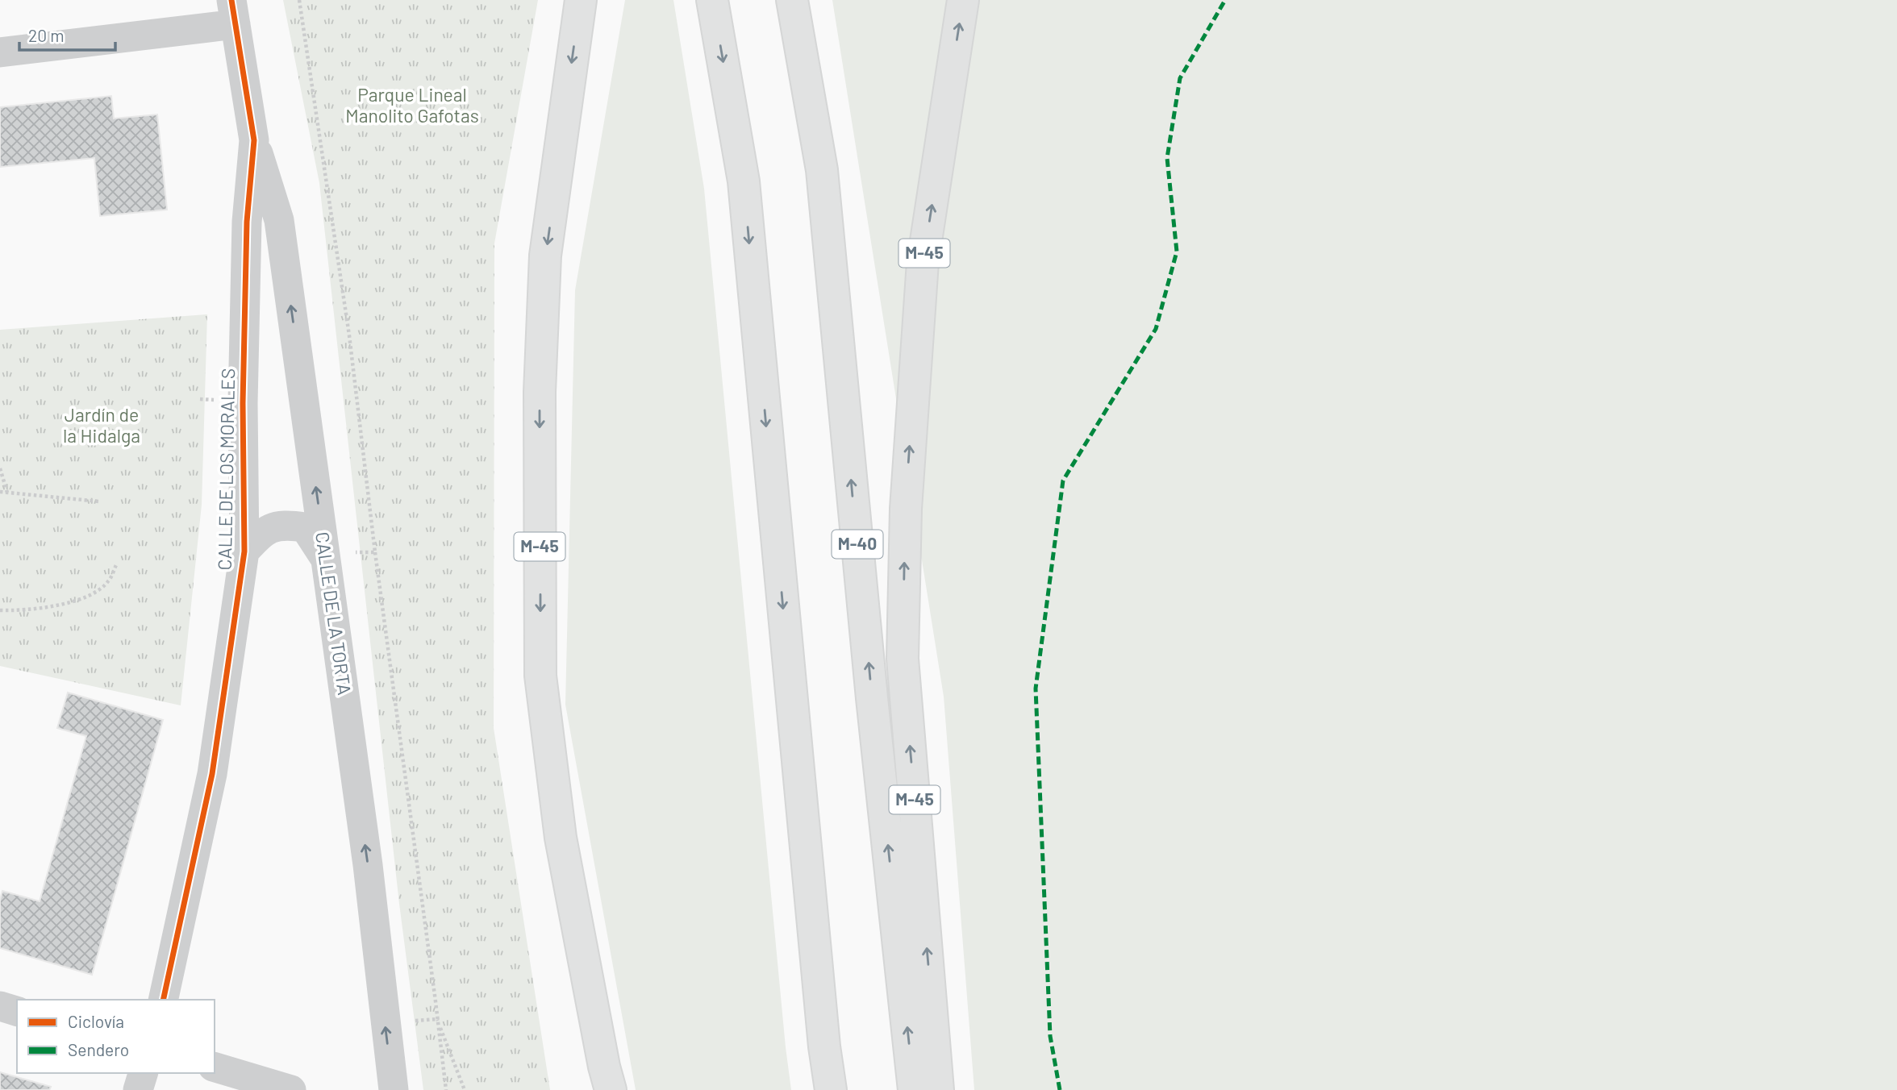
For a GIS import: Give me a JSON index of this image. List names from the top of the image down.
{
  "streets": {
    "highway": ["M-45", "M-40"],
    "street": ["CALLE DE LOS MORALES", "CALLE DE LA TORTA"]
  },
  "crossings": [
    ["CALLE DE LOS MORALES", "CALLE DE LA TORTA"]
  ],
  "one_way": ["CALLE DE LA TORTA"],
  "parks": ["Parque Lineal Manolito Gafotas", "Jardín de la Hidalga"],
  "legend": ["Ciclovía", "Sendero"],
  "scale_bar": "20 m"
}
